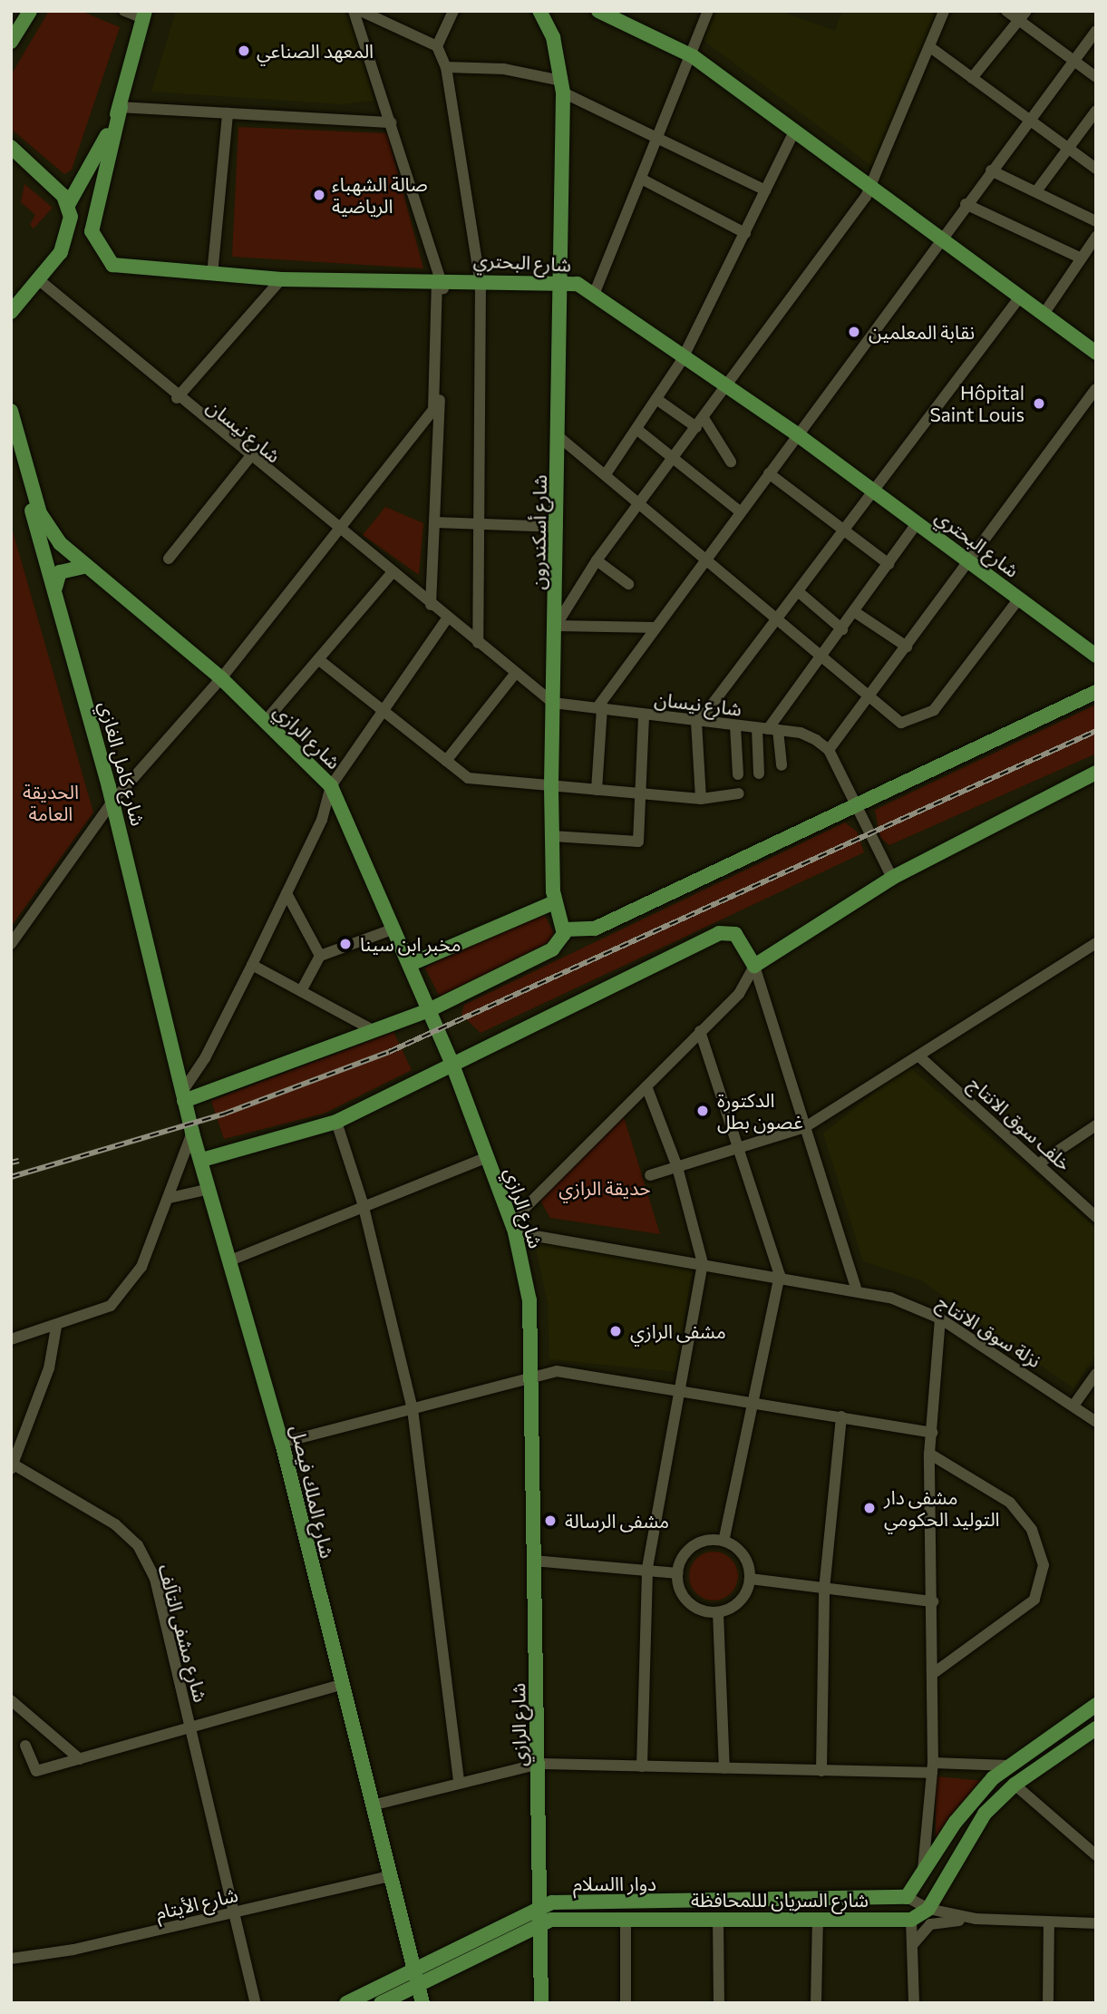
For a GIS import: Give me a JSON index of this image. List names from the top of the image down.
{
  "streets": {
    "main road": [
      "شارع البحتري",
      "شارع أسكندرون",
      "شارع الرازي",
      "شارع كامل الغازي",
      "شارع الملك فيصل",
      "دوار االسلام",
      "شارع السريان لللمحافظة"
    ],
    "street": [
      "شارع نيسان",
      "خلف سوق الانتاج",
      "نزلة سوق الانتاج",
      "شارع مشفى التآلف",
      "شارع الأيتام"
    ]
  },
  "crossings": [
    ["شارع البحتري", "شارع أسكندرون"],
    ["شارع نيسان", "شارع أسكندرون"],
    ["شارع الرازي", "نزلة سوق الانتاج"],
    ["شارع الرازي", "دوار االسلام"],
    ["شارع الرازي", "شارع السريان لللمحافظة"],
    ["شارع كامل الغازي", "شارع الملك فيصل"],
    ["شارع الملك فيصل", "شارع مشفى التآلف"],
    ["شارع الملك فيصل", "دوار االسلام"],
    ["شارع الملك فيصل", "شارع السريان لللمحافظة"],
    ["شارع الملك فيصل", "شارع الأيتام"],
    ["شارع مشفى التآلف", "شارع الأيتام"],
    ["دوار االسلام", "شارع السريان لللمحافظة"]
  ],
  "parks": ["الحديقة العامة", "حديقة الرازي"],
  "places": [
    "المعهد الصناعي",
    "صالة الشهباء الرياضية",
    "نقابة المعلمين",
    "Hôpital Saint Louis",
    "مخبر ابن سينا",
    "الدكتورة غصون بطل",
    "مشفى الرازي",
    "مشفى دار التوليد الحكومي",
    "مشفى الرسالة"
  ]
}
